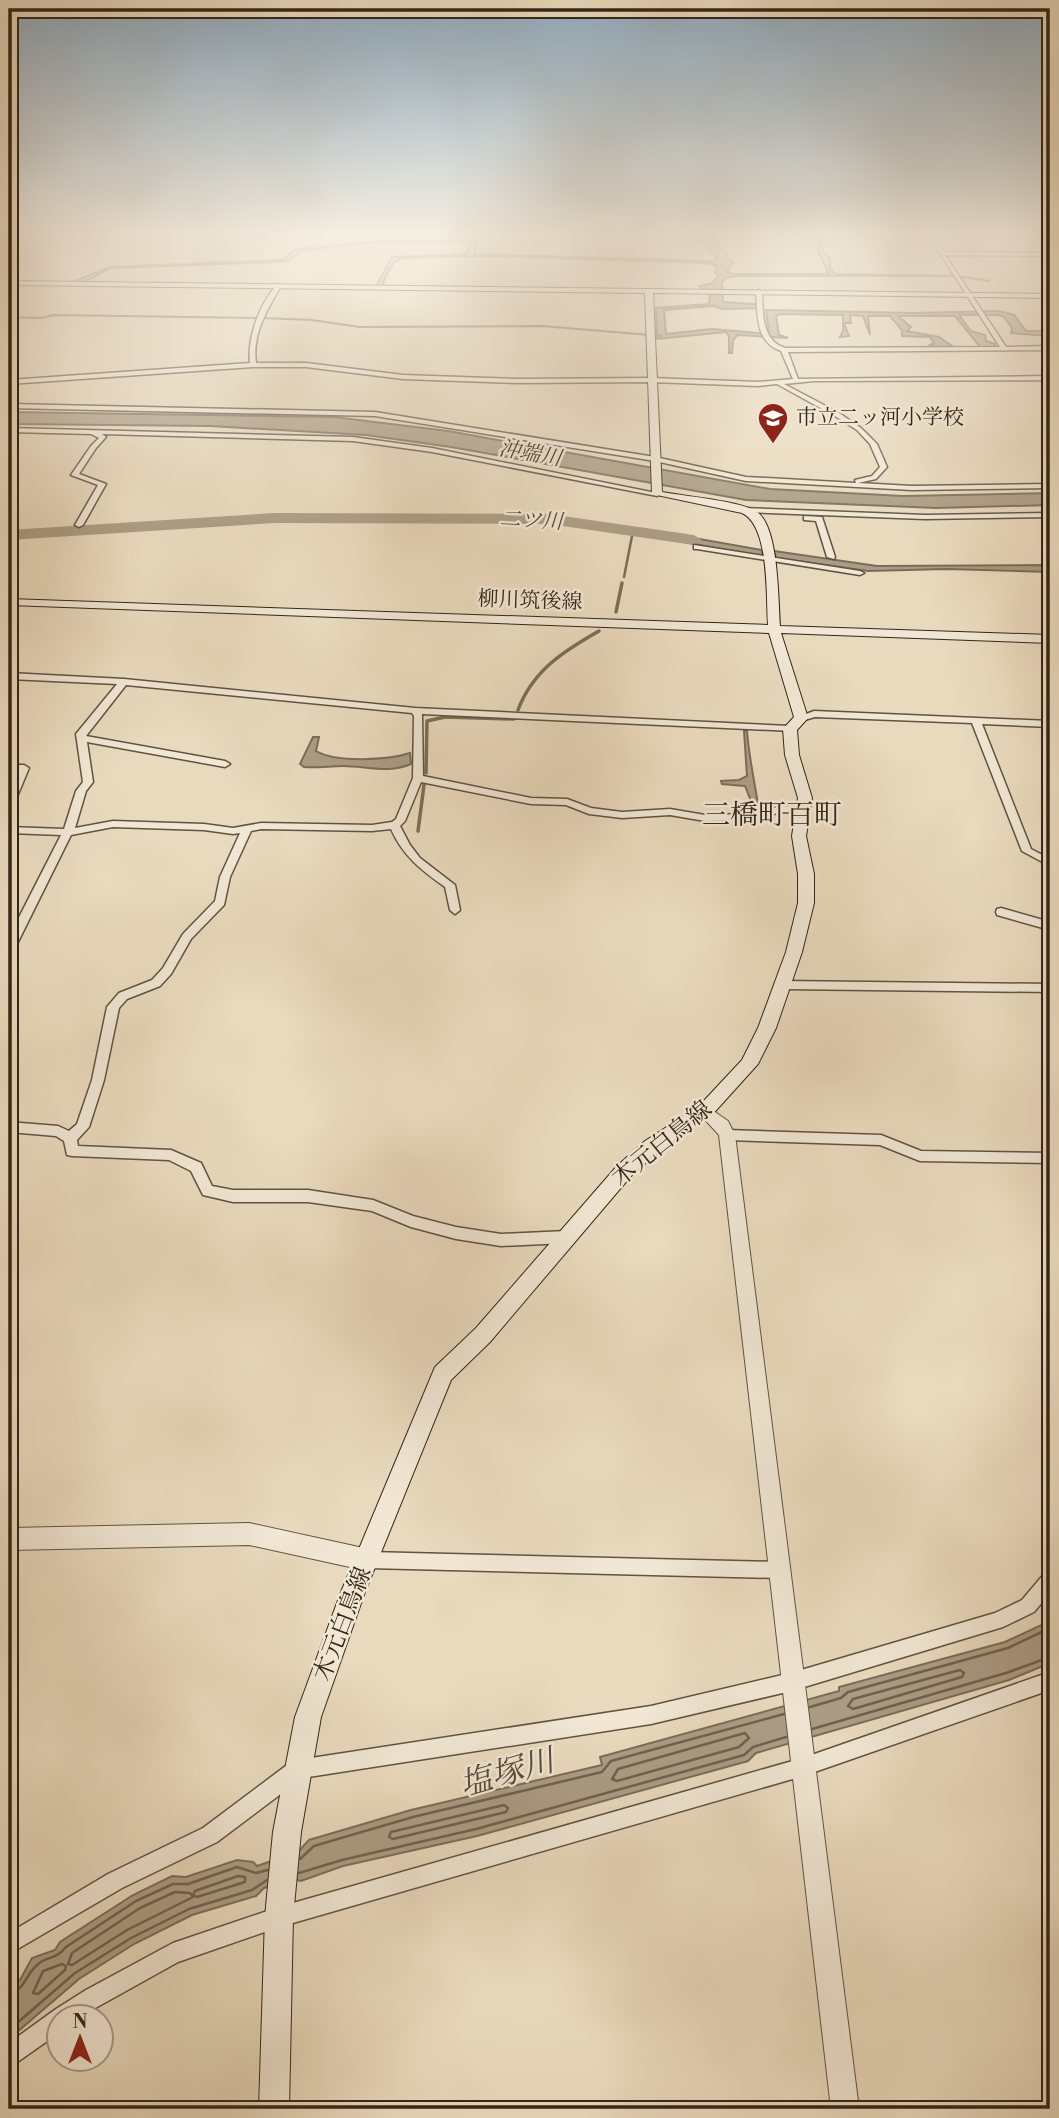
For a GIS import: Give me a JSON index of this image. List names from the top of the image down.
{
  "streets": {
    "main road": ["柳川筑後線", "木元白鳥線"]
  },
  "crossings": [
    ["柳川筑後線", "木元白鳥線"]
  ],
  "districts": ["三橋町百町"],
  "water": ["沖端川", "二ツ川", "塩塚川"],
  "places": {
    "school or university": ["市立二ッ河小学校"]
  },
  "north": "top"
}
